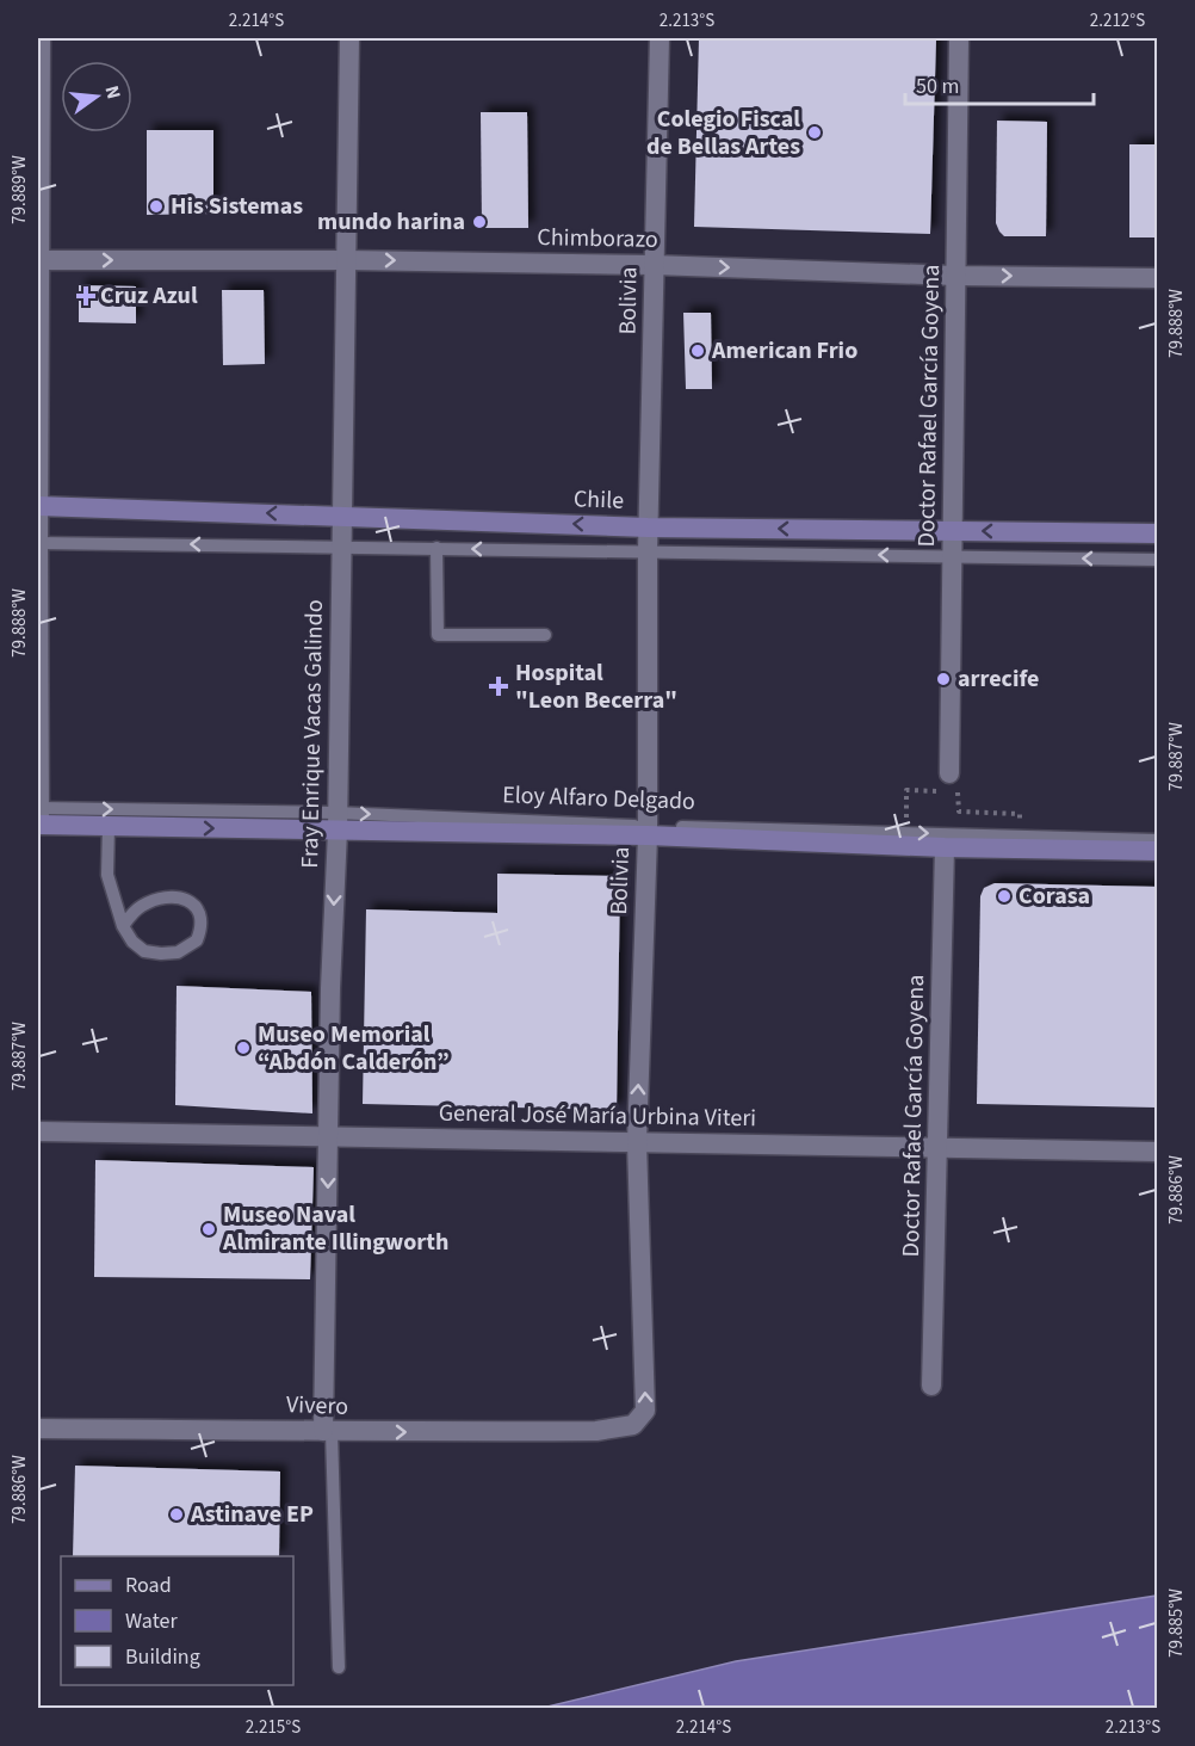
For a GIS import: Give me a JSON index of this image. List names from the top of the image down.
{
  "streets": {
    "main road": ["Chile", "Eloy Alfaro Delgado"],
    "street": [
      "Chimborazo",
      "Bolivia",
      "Doctor Rafael García Goyena",
      "Fray Enrique Vacas Galindo",
      "General José María Urbina Viteri",
      "Vivero"
    ]
  },
  "crossings": [
    ["Chimborazo", "Bolivia"],
    ["Chimborazo", "Doctor Rafael García Goyena"],
    ["Chimborazo", "Fray Enrique Vacas Galindo"],
    ["Bolivia", "Chile"],
    ["Bolivia", "Eloy Alfaro Delgado"],
    ["Bolivia", "General José María Urbina Viteri"],
    ["Bolivia", "Vivero"],
    ["Doctor Rafael García Goyena", "Chile"],
    ["Doctor Rafael García Goyena", "Eloy Alfaro Delgado"],
    ["Doctor Rafael García Goyena", "General José María Urbina Viteri"],
    ["Chile", "Fray Enrique Vacas Galindo"],
    ["Fray Enrique Vacas Galindo", "Eloy Alfaro Delgado"],
    ["Fray Enrique Vacas Galindo", "General José María Urbina Viteri"],
    ["Fray Enrique Vacas Galindo", "Vivero"]
  ],
  "one_way": [
    "Chimborazo",
    "Bolivia",
    "Chile",
    "Fray Enrique Vacas Galindo",
    "Eloy Alfaro Delgado",
    "Vivero"
  ],
  "places": {
    "other": [
      "Colegio Fiscal de Bellas Artes",
      "His Sistemas",
      "mundo harina",
      "American Frio",
      "arrecife",
      "Corasa",
      "Museo Memorial “Abdón Calderón”",
      "Museo Naval Almirante Illingworth",
      "Astinave EP"
    ],
    "health": ["Cruz Azul", "Hospital \"Leon Becerra\""]
  },
  "legend": ["Road", "Water", "Building"],
  "scale_bar": "50 m",
  "north": "right",
  "coordinates": [
    "2.214°S",
    "2.213°S",
    "2.212°S",
    "79.889°W",
    "79.888°W",
    "79.887°W",
    "79.886°W",
    "79.885°W",
    "2.215°S"
  ]
}
